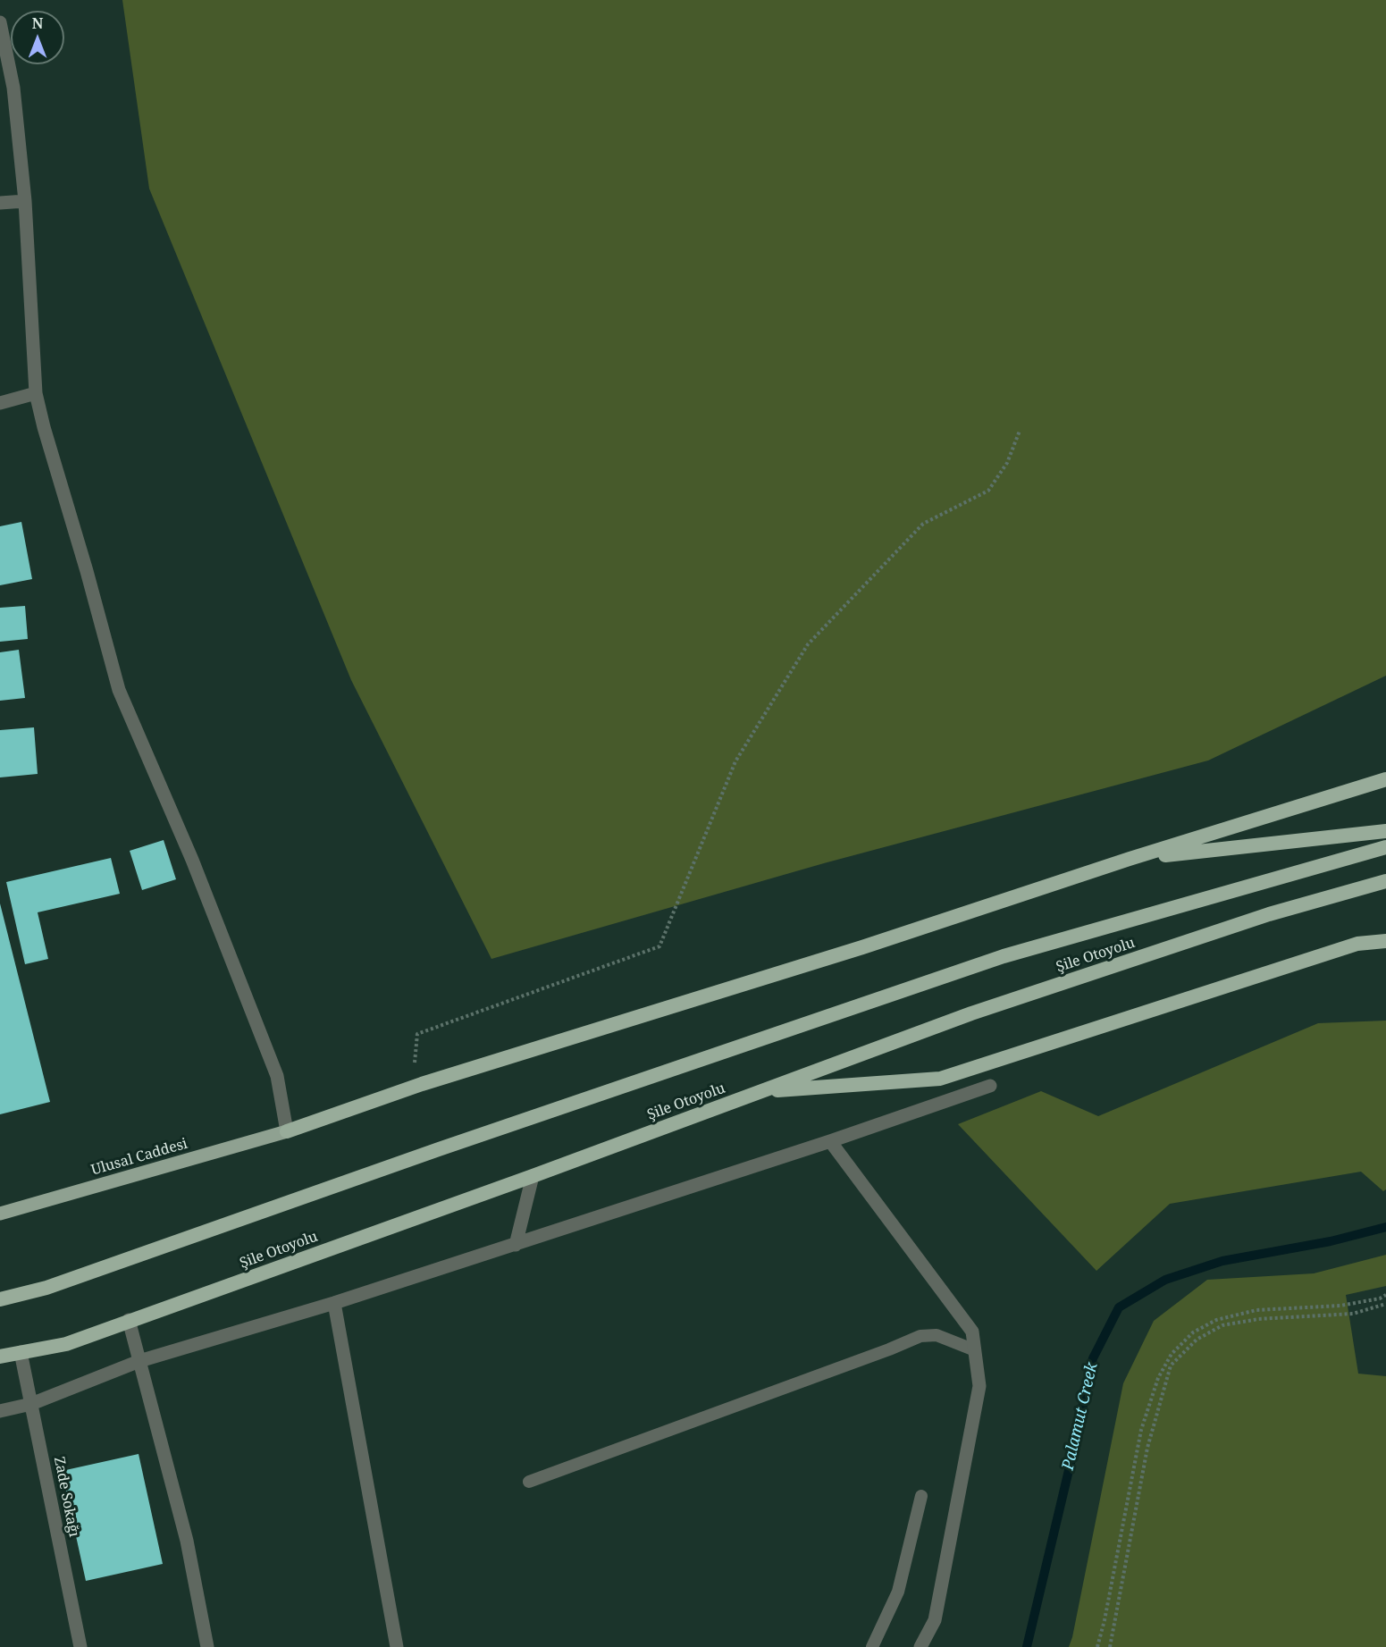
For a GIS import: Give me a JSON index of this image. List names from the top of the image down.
{
  "streets": {
    "highway": ["Şile Otoyolu"],
    "main road": ["Ulusal Caddesi"],
    "street": ["Zade Sokağı"]
  },
  "crossings": [
    ["Şile Otoyolu", "Zade Sokağı"]
  ],
  "water": ["Palamut Creek"],
  "north": "top"
}
